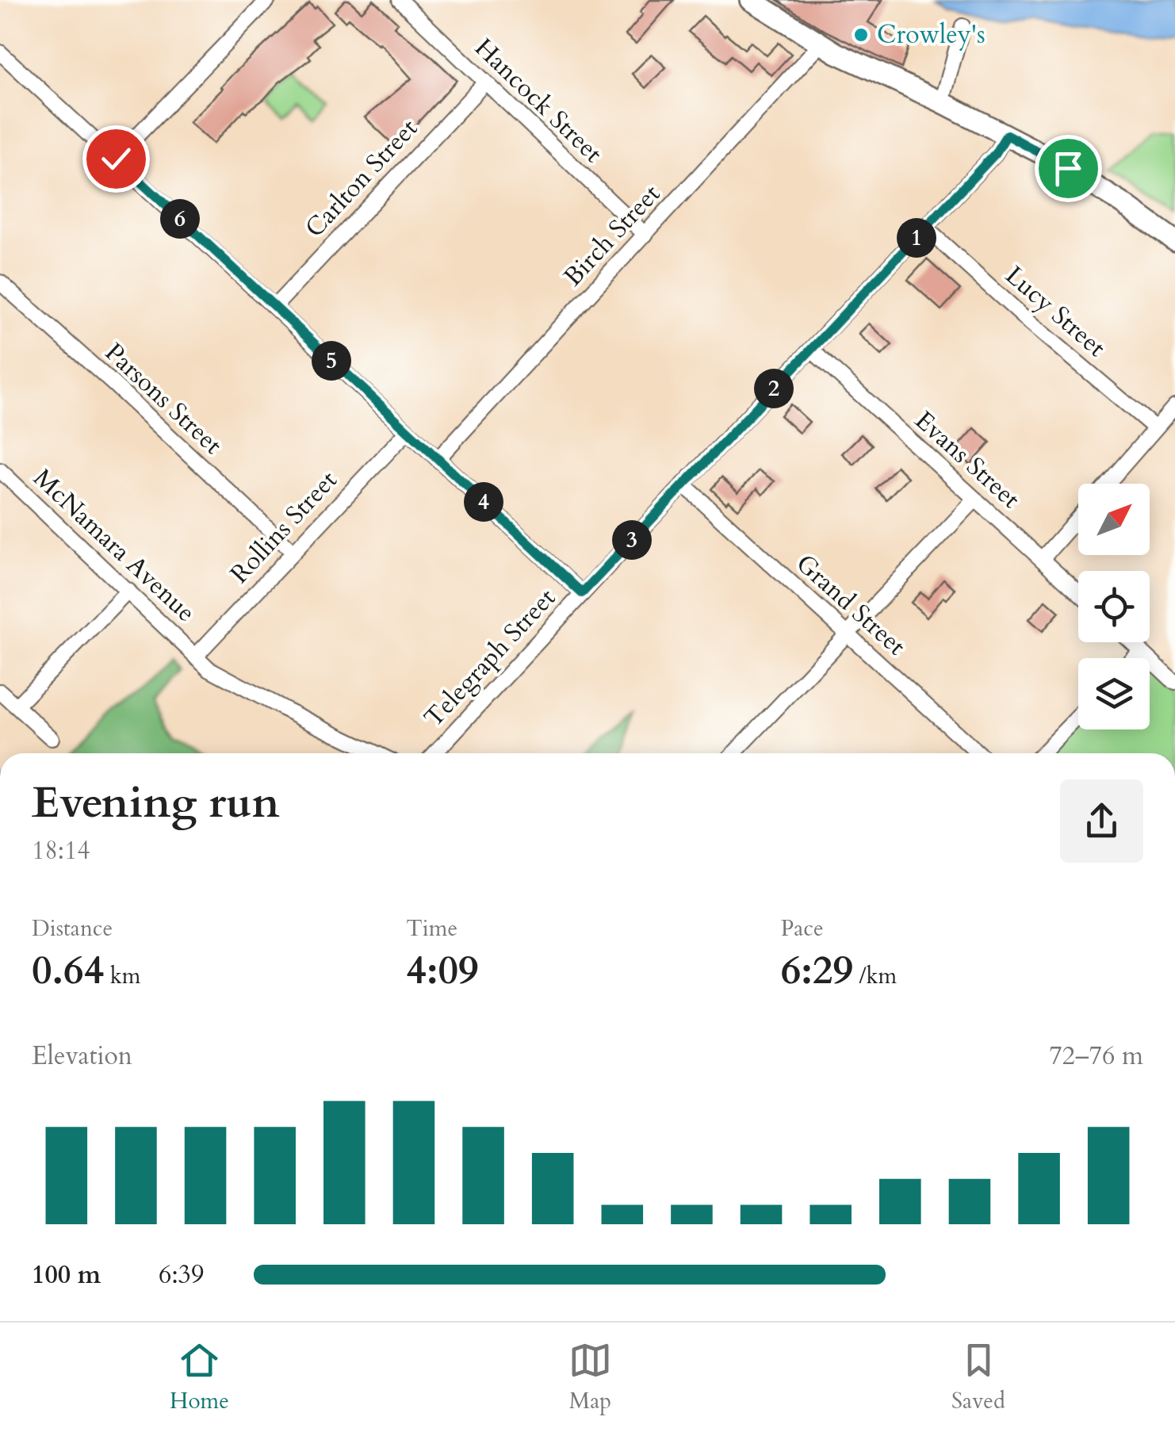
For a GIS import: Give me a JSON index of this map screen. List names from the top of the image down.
{
  "streets": {
    "street": [
      "Hancock Street",
      "Carlton Street",
      "Birch Street",
      "Lucy Street",
      "Parsons Street",
      "Evans Street",
      "Rollins Street",
      "McNamara Avenue",
      "Grand Street",
      "Telegraph Street"
    ]
  },
  "crossings": [
    ["Hancock Street", "Carlton Street"],
    ["Hancock Street", "Birch Street"],
    ["Lucy Street", "Telegraph Street"],
    ["Parsons Street", "Rollins Street"],
    ["Evans Street", "Telegraph Street"],
    ["Rollins Street", "McNamara Avenue"],
    ["Grand Street", "Telegraph Street"]
  ],
  "places": ["Crowley's"],
  "north": "top right",
  "page": {
    "pins": [
      "6",
      "1",
      "5",
      "2",
      "4",
      "3"
    ],
    "heading": ["Evening run", "18:14"],
    "stats": [
      ["Distance", "0.64 km"],
      ["Time", "4:09"],
      ["Pace", "6:29 /km"]
    ],
    "chart": ["Elevation", "72–76 m"],
    "list": [
      {
        "name": "100 m",
        "note": "6:39"
      }
    ],
    "tabs": ["Home", "Map", "Saved"]
  }
}
